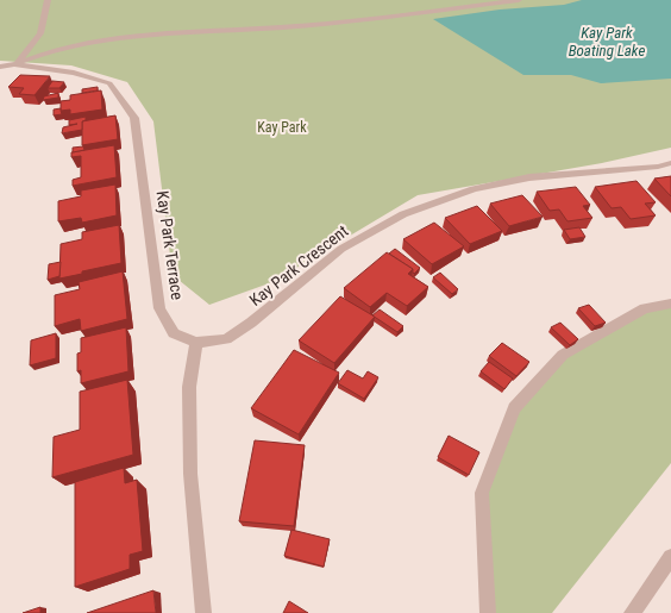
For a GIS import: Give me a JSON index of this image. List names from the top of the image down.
{
  "streets": {
    "street": ["Kay Park Terrace", "Kay Park Crescent"]
  },
  "crossings": [
    ["Kay Park Terrace", "Kay Park Crescent"]
  ],
  "water": ["Kay Park Boating Lake"],
  "parks": ["Kay Park"]
}
